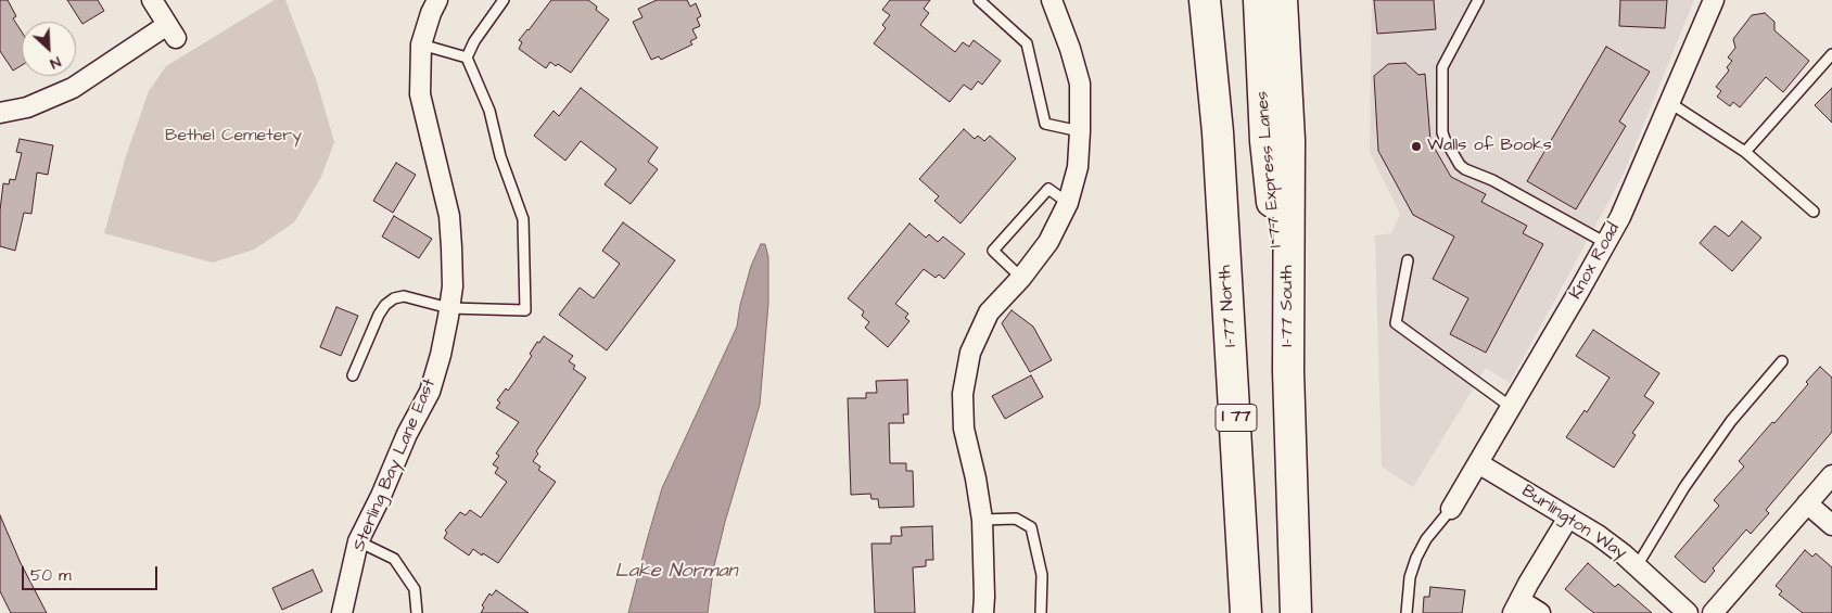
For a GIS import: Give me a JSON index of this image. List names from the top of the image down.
{
  "streets": {
    "highway": [
      "I 77 Express Lanes",
      "I-77 North",
      "I-77 South",
      "I 77"
    ],
    "street": ["Knox Road", "Sterling Bay Lane East", "Burlington Way"]
  },
  "crossings": [
    ["I 77 Express Lanes", "I-77 South"],
    ["Knox Road", "Burlington Way"],
    ["I-77 North", "I 77"]
  ],
  "water": ["Lake Norman"],
  "parks": ["Bethel Cemetery"],
  "places": ["Walls of Books"],
  "scale_bar": "50 m",
  "north": "bottom right"
}
